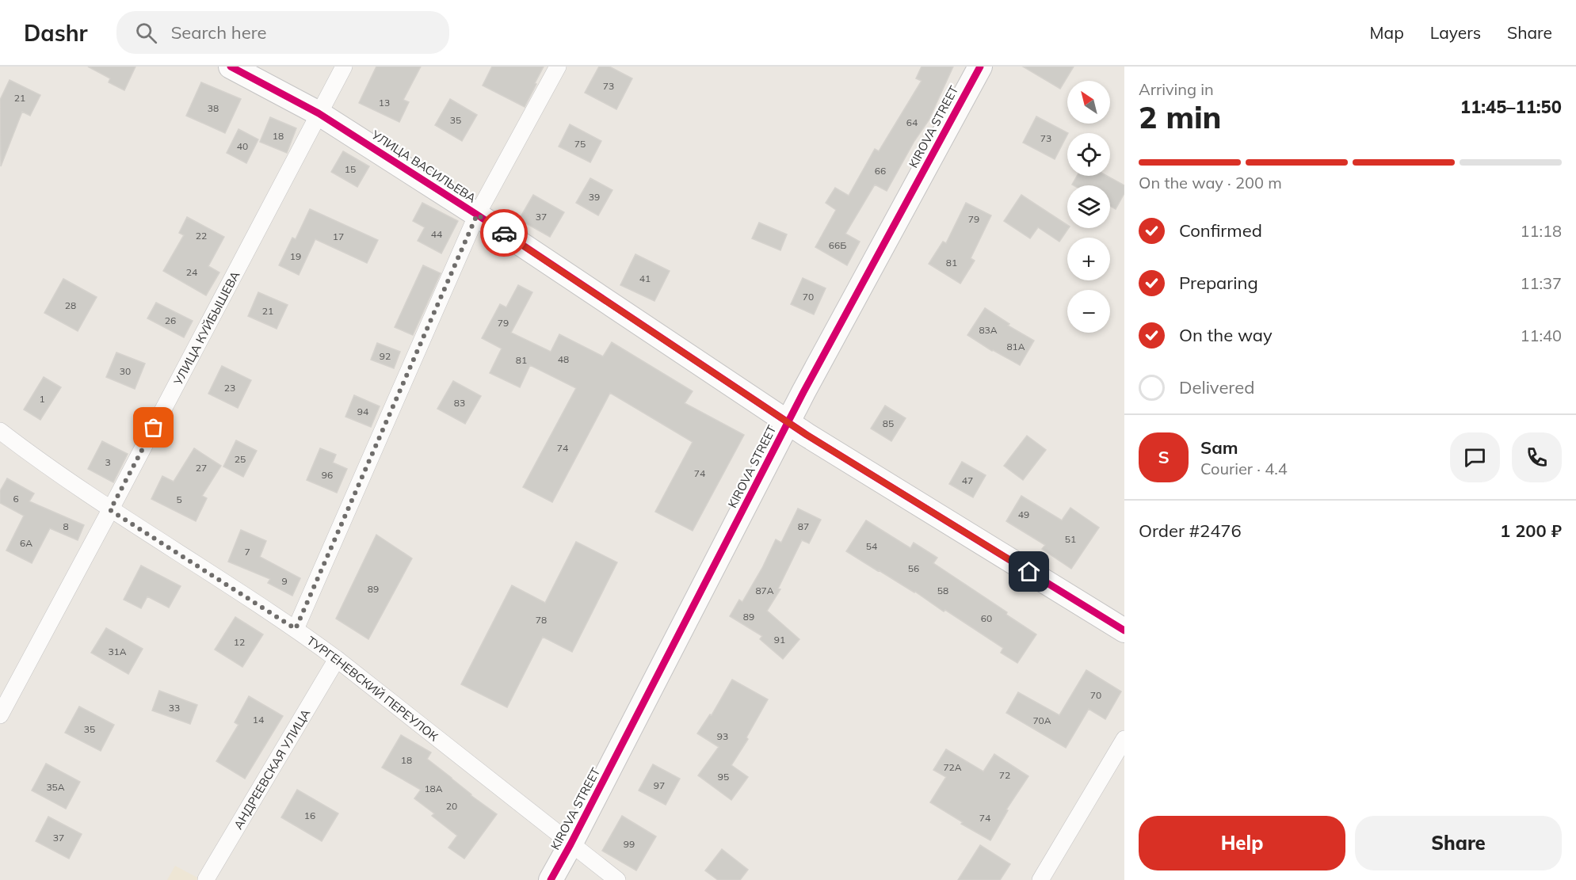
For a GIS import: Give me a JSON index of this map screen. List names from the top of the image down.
{
  "streets": {
    "street": [
      "KIROVA STREET",
      "УЛИЦА ВАСИЛЬЕВА",
      "УЛИЦА КУЙБЫШЕВА",
      "ТУРГЕНЕВСКИЙ ПЕРЕУЛОК",
      "АНДРЕЕВСКАЯ УЛИЦА"
    ]
  },
  "crossings": [
    ["KIROVA STREET", "УЛИЦА ВАСИЛЬЕВА"],
    ["KIROVA STREET", "ТУРГЕНЕВСКИЙ ПЕРЕУЛОК"],
    ["УЛИЦА ВАСИЛЬЕВА", "УЛИЦА КУЙБЫШЕВА"],
    ["УЛИЦА КУЙБЫШЕВА", "ТУРГЕНЕВСКИЙ ПЕРЕУЛОК"],
    ["ТУРГЕНЕВСКИЙ ПЕРЕУЛОК", "АНДРЕЕВСКАЯ УЛИЦА"]
  ],
  "house_numbers": [
    "73",
    "21",
    "13",
    "38",
    "35",
    "64",
    "18",
    "73",
    "75",
    "40",
    "15",
    "66",
    "39",
    "37",
    "79",
    "44",
    "22",
    "17",
    "66Б",
    "19",
    "81",
    "24",
    "41",
    "70",
    "28",
    "21",
    "26",
    "79",
    "83А",
    "81А",
    "92",
    "48",
    "81",
    "30",
    "23",
    "1",
    "83",
    "94",
    "85",
    "74",
    "25",
    "3",
    "27",
    "74",
    "96",
    "47",
    "6",
    "5",
    "49",
    "8",
    "87",
    "51",
    "6А",
    "54",
    "7",
    "56",
    "9",
    "89",
    "87А",
    "58",
    "89",
    "60",
    "78",
    "91",
    "12",
    "31А",
    "70",
    "33",
    "14",
    "70А",
    "35",
    "93",
    "18",
    "72А",
    "72",
    "95",
    "97",
    "35А",
    "18А",
    "20",
    "16",
    "74",
    "37",
    "99"
  ],
  "north": "top left",
  "page": {
    "header": "Dashr",
    "search": "Search here",
    "nav": ["Map", "Layers", "Share"],
    "heading": ["2 min", "Arriving in", "11:45–11:50"],
    "panel": [
      "Sam",
      "Courier · 4.4",
      "Order #2476",
      "1 200 ₽"
    ],
    "map_buttons": ["+", "−"],
    "bar": "On the way · 200 m",
    "list": [
      ["Confirmed", "11:18"],
      ["Preparing", "11:37"],
      ["On the way", "11:40"],
      "Delivered"
    ],
    "round": "S",
    "buttons": ["Help", "Share"]
  }
}
